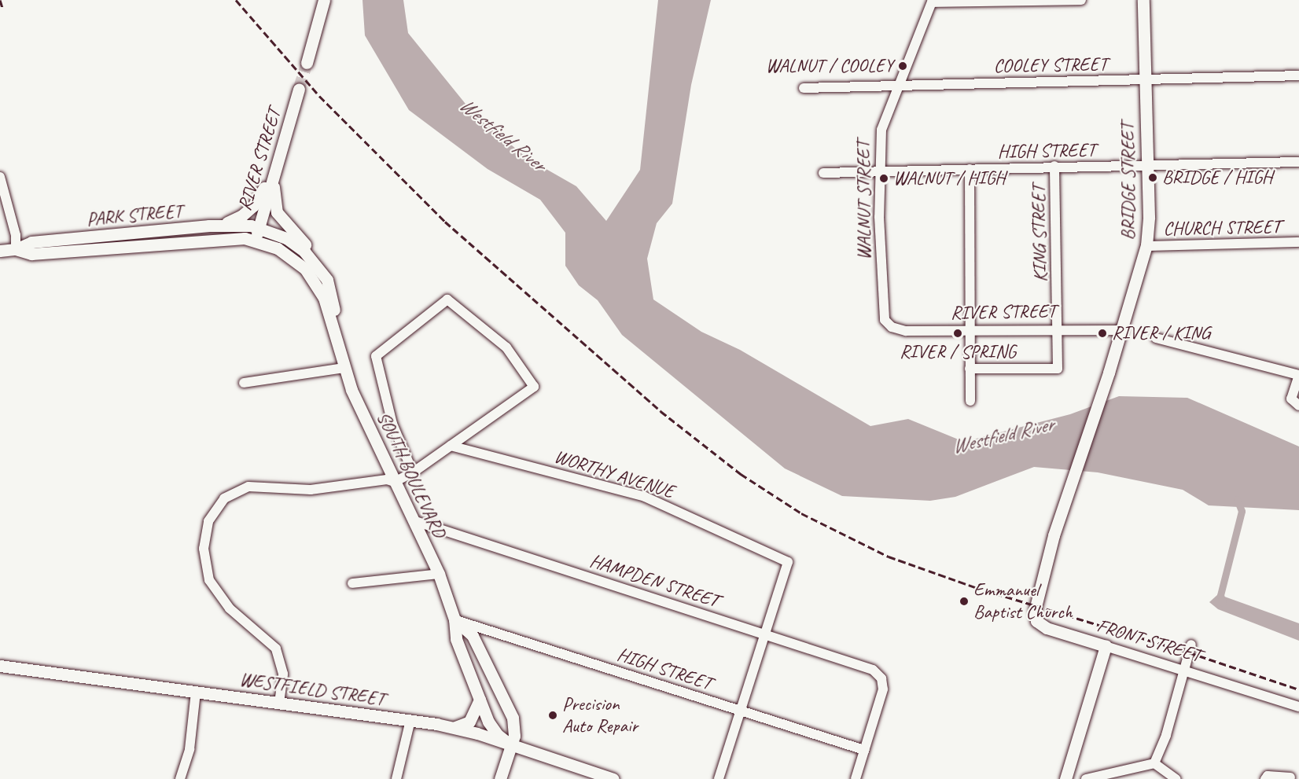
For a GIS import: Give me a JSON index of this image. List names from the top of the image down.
{
  "streets": {
    "main road": [
      "RIVER STREET",
      "BRIDGE STREET",
      "PARK STREET",
      "SOUTH BOULEVARD",
      "FRONT STREET",
      "WESTFIELD STREET"
    ],
    "street": [
      "COOLEY STREET",
      "HIGH STREET",
      "WALNUT STREET",
      "CHURCH STREET",
      "KING STREET",
      "WORTHY AVENUE",
      "HAMPDEN STREET"
    ]
  },
  "crossings": [
    ["COOLEY STREET", "BRIDGE STREET"],
    ["COOLEY STREET", "WALNUT STREET"],
    ["HIGH STREET", "BRIDGE STREET"],
    ["HIGH STREET", "WALNUT STREET"],
    ["HIGH STREET", "KING STREET"],
    ["HIGH STREET", "SOUTH BOULEVARD"],
    ["HIGH STREET", "HAMPDEN STREET"],
    ["RIVER STREET", "BRIDGE STREET"],
    ["RIVER STREET", "WALNUT STREET"],
    ["RIVER STREET", "PARK STREET"],
    ["RIVER STREET", "KING STREET"],
    ["RIVER STREET", "SOUTH BOULEVARD"],
    ["BRIDGE STREET", "CHURCH STREET"],
    ["BRIDGE STREET", "FRONT STREET"],
    ["PARK STREET", "SOUTH BOULEVARD"],
    ["WORTHY AVENUE", "HAMPDEN STREET"],
    ["SOUTH BOULEVARD", "HAMPDEN STREET"],
    ["SOUTH BOULEVARD", "WESTFIELD STREET"]
  ],
  "water": ["Westfield River"],
  "places": [
    "WALNUT / COOLEY",
    "BRIDGE / HIGH",
    "WALNUT / HIGH",
    "RIVER / SPRING",
    "RIVER / KING",
    "Emmanuel Baptist Church",
    "Precision Auto Repair"
  ]
}
